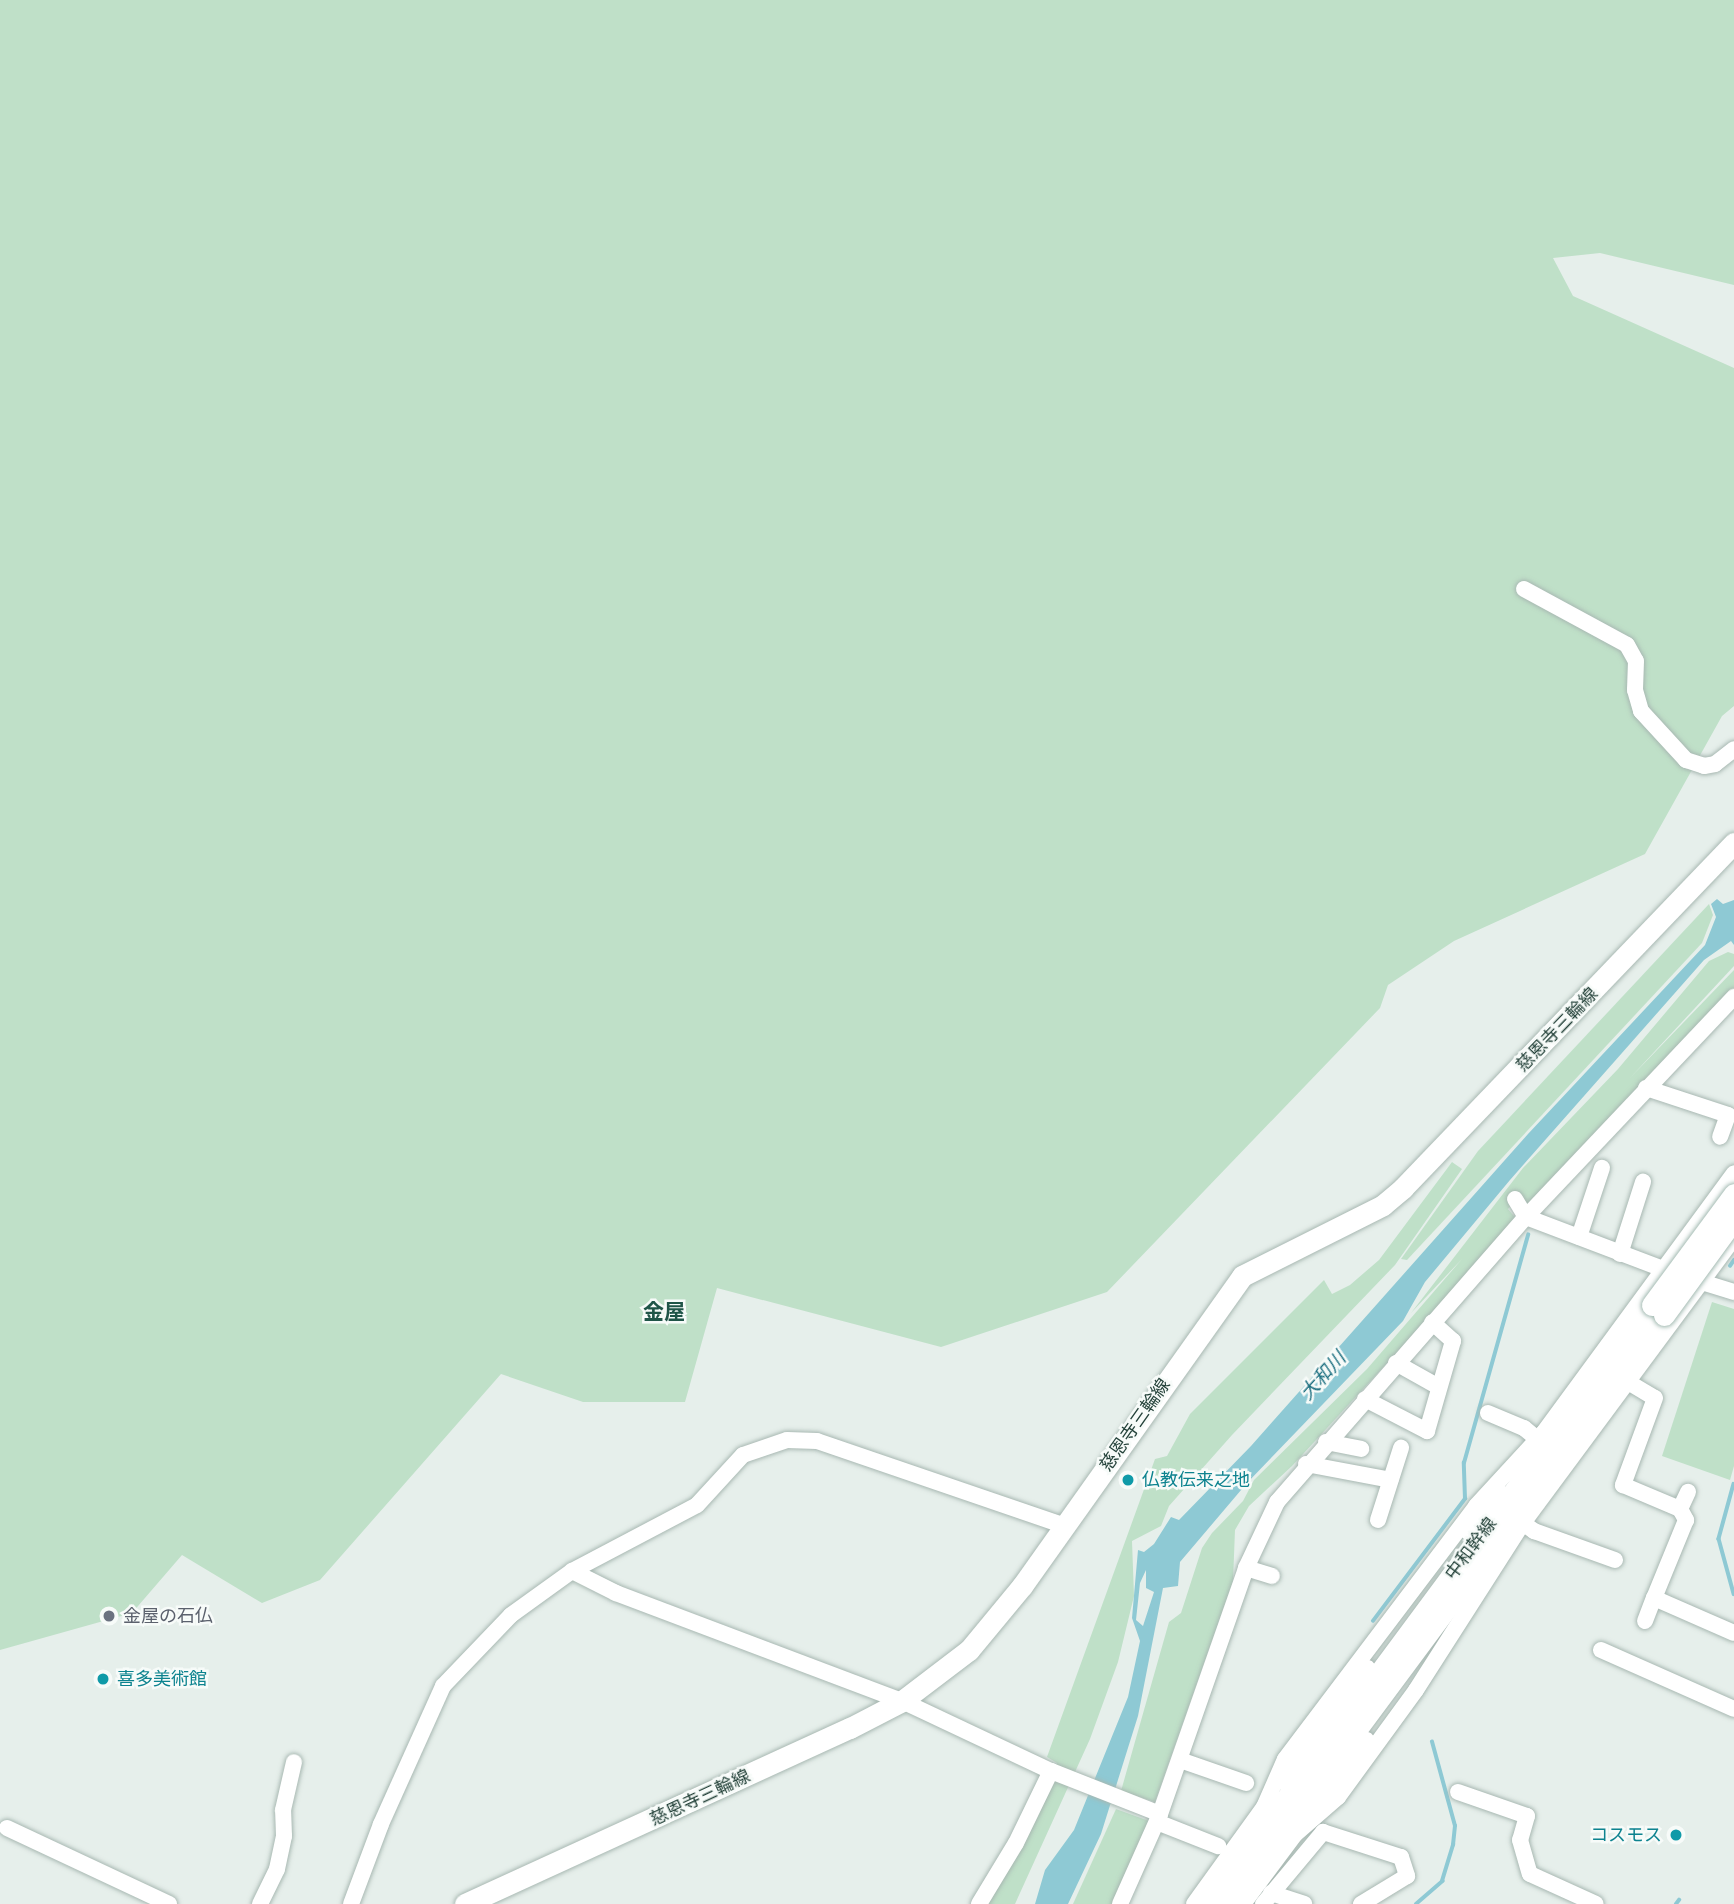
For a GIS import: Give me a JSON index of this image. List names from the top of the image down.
{
  "streets": {
    "main road": ["慈恩寺三輪線", "中和幹線"]
  },
  "districts": ["金屋"],
  "water": ["大和川"],
  "places": [
    "仏教伝来之地",
    "金屋の石仏",
    "喜多美術館",
    "コスモス"
  ]
}
